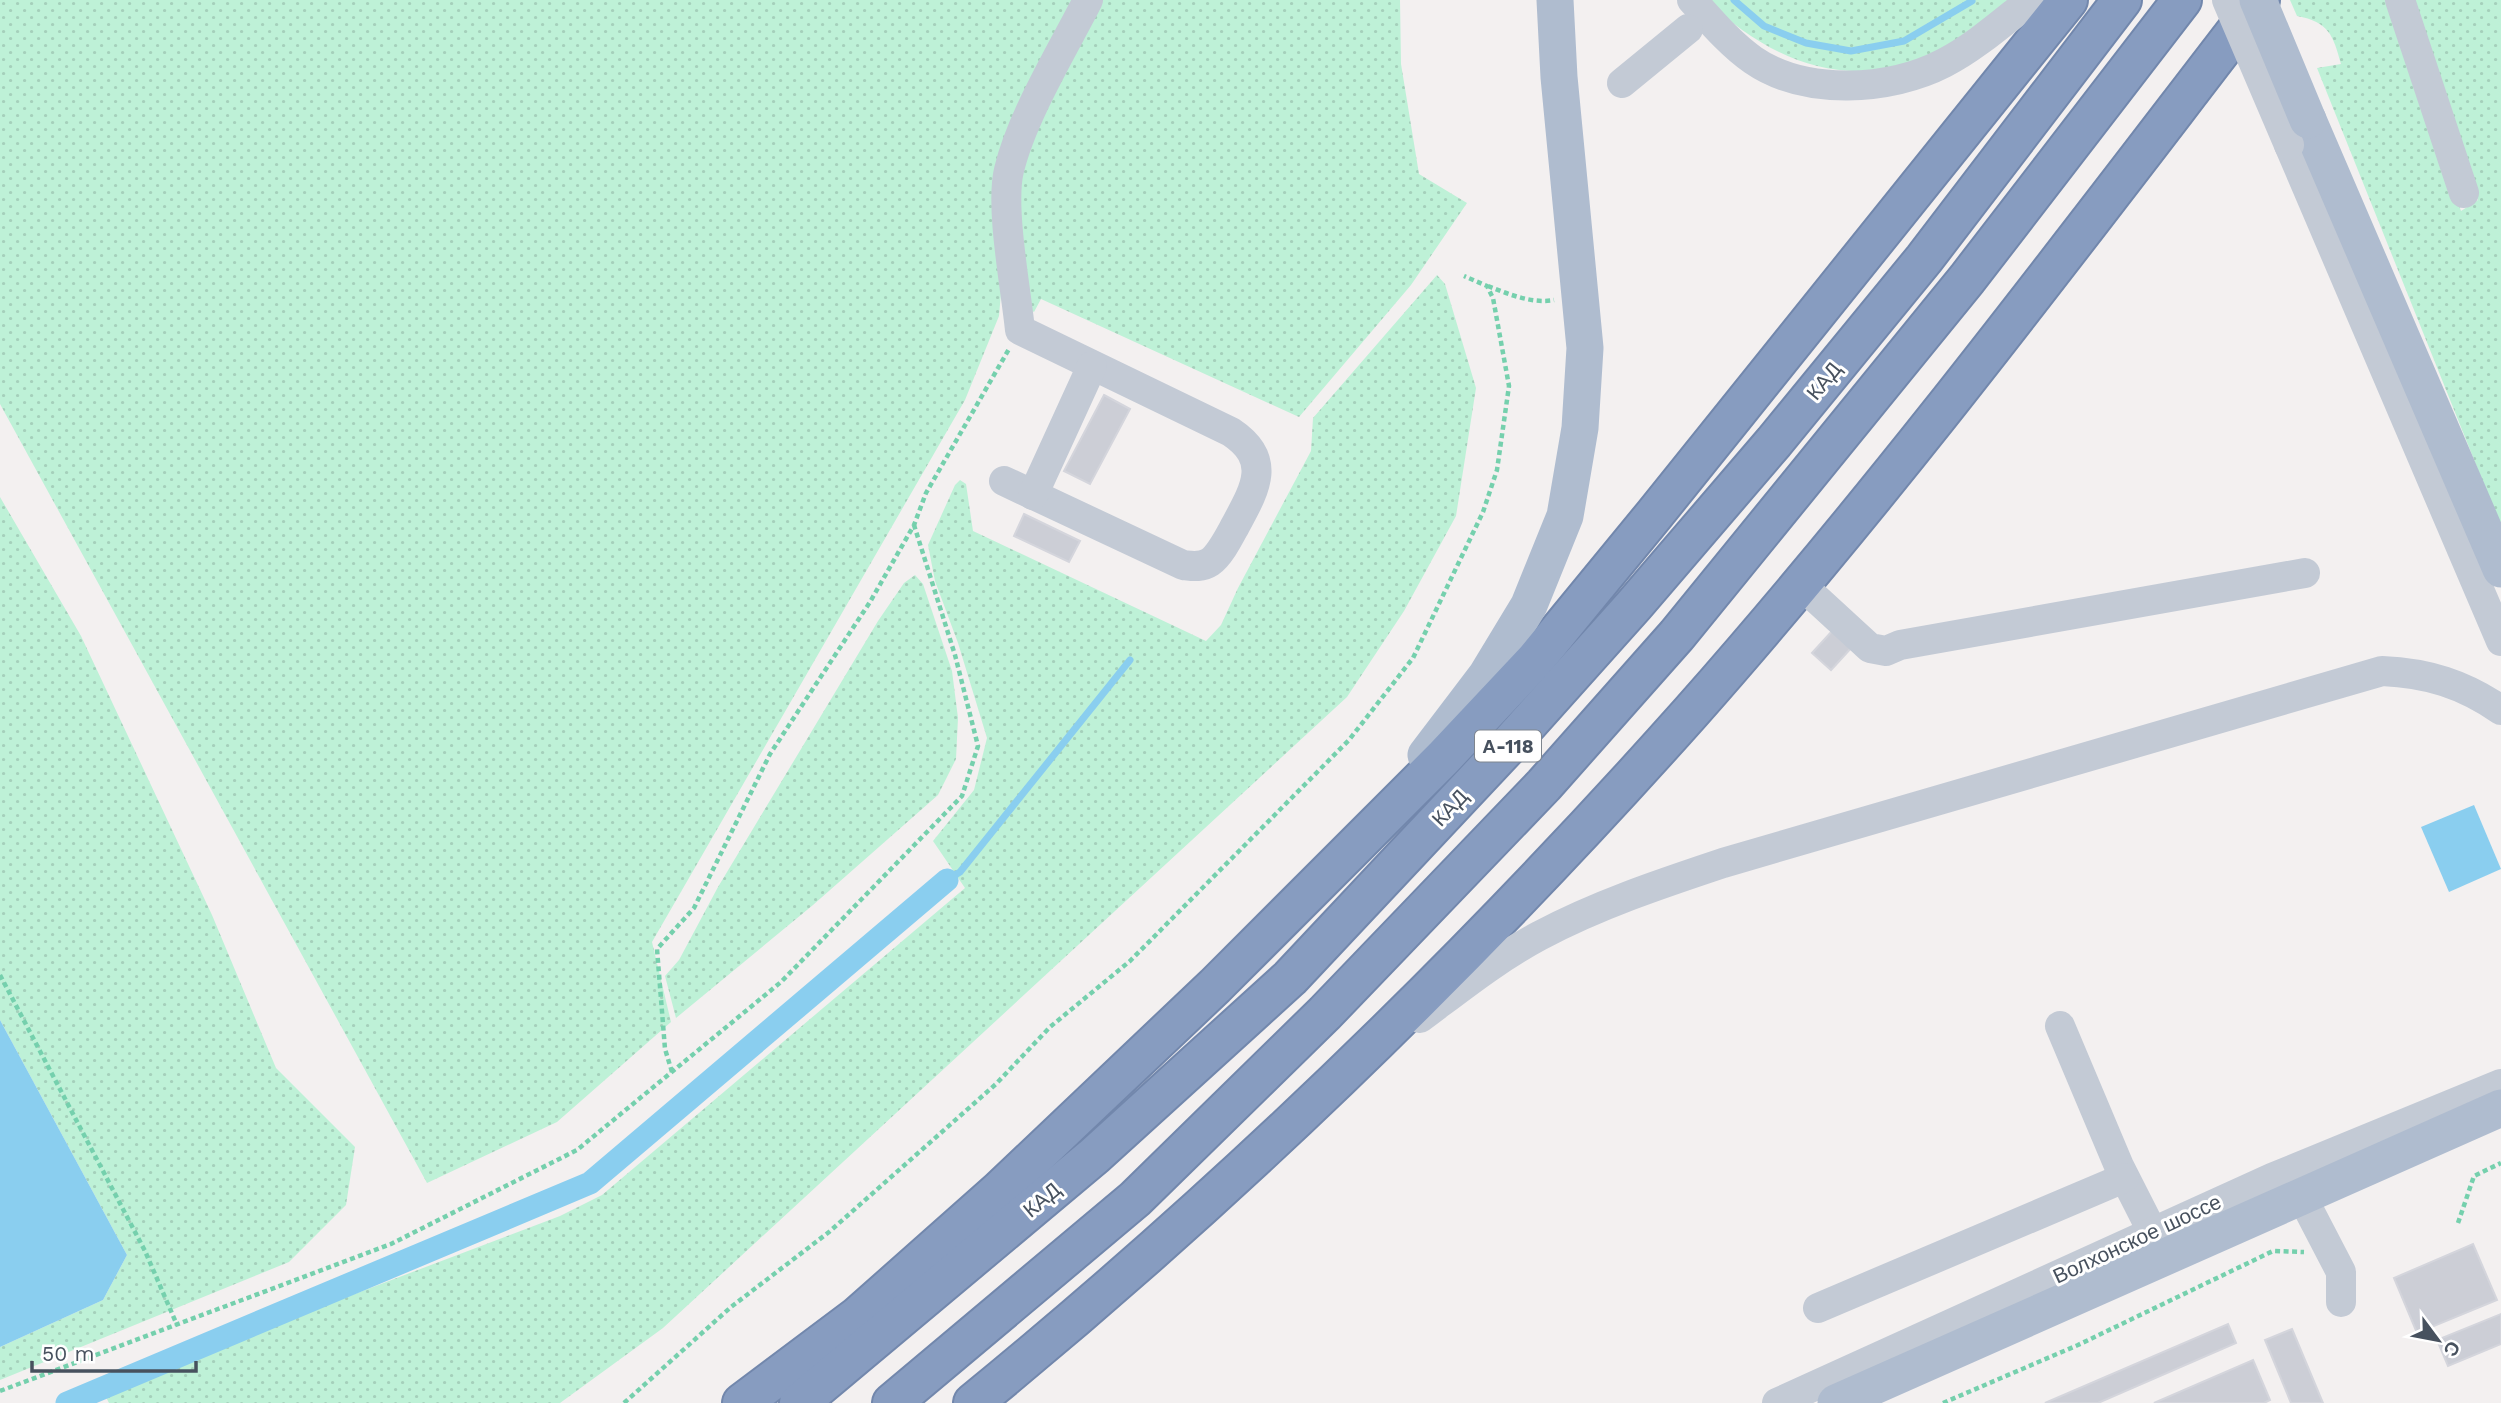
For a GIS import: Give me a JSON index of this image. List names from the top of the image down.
{
  "streets": {
    "highway": ["КАД", "А-118"],
    "main road": ["Волхонское шоссе"]
  },
  "scale_bar": "50 m",
  "north": "bottom right"
}
